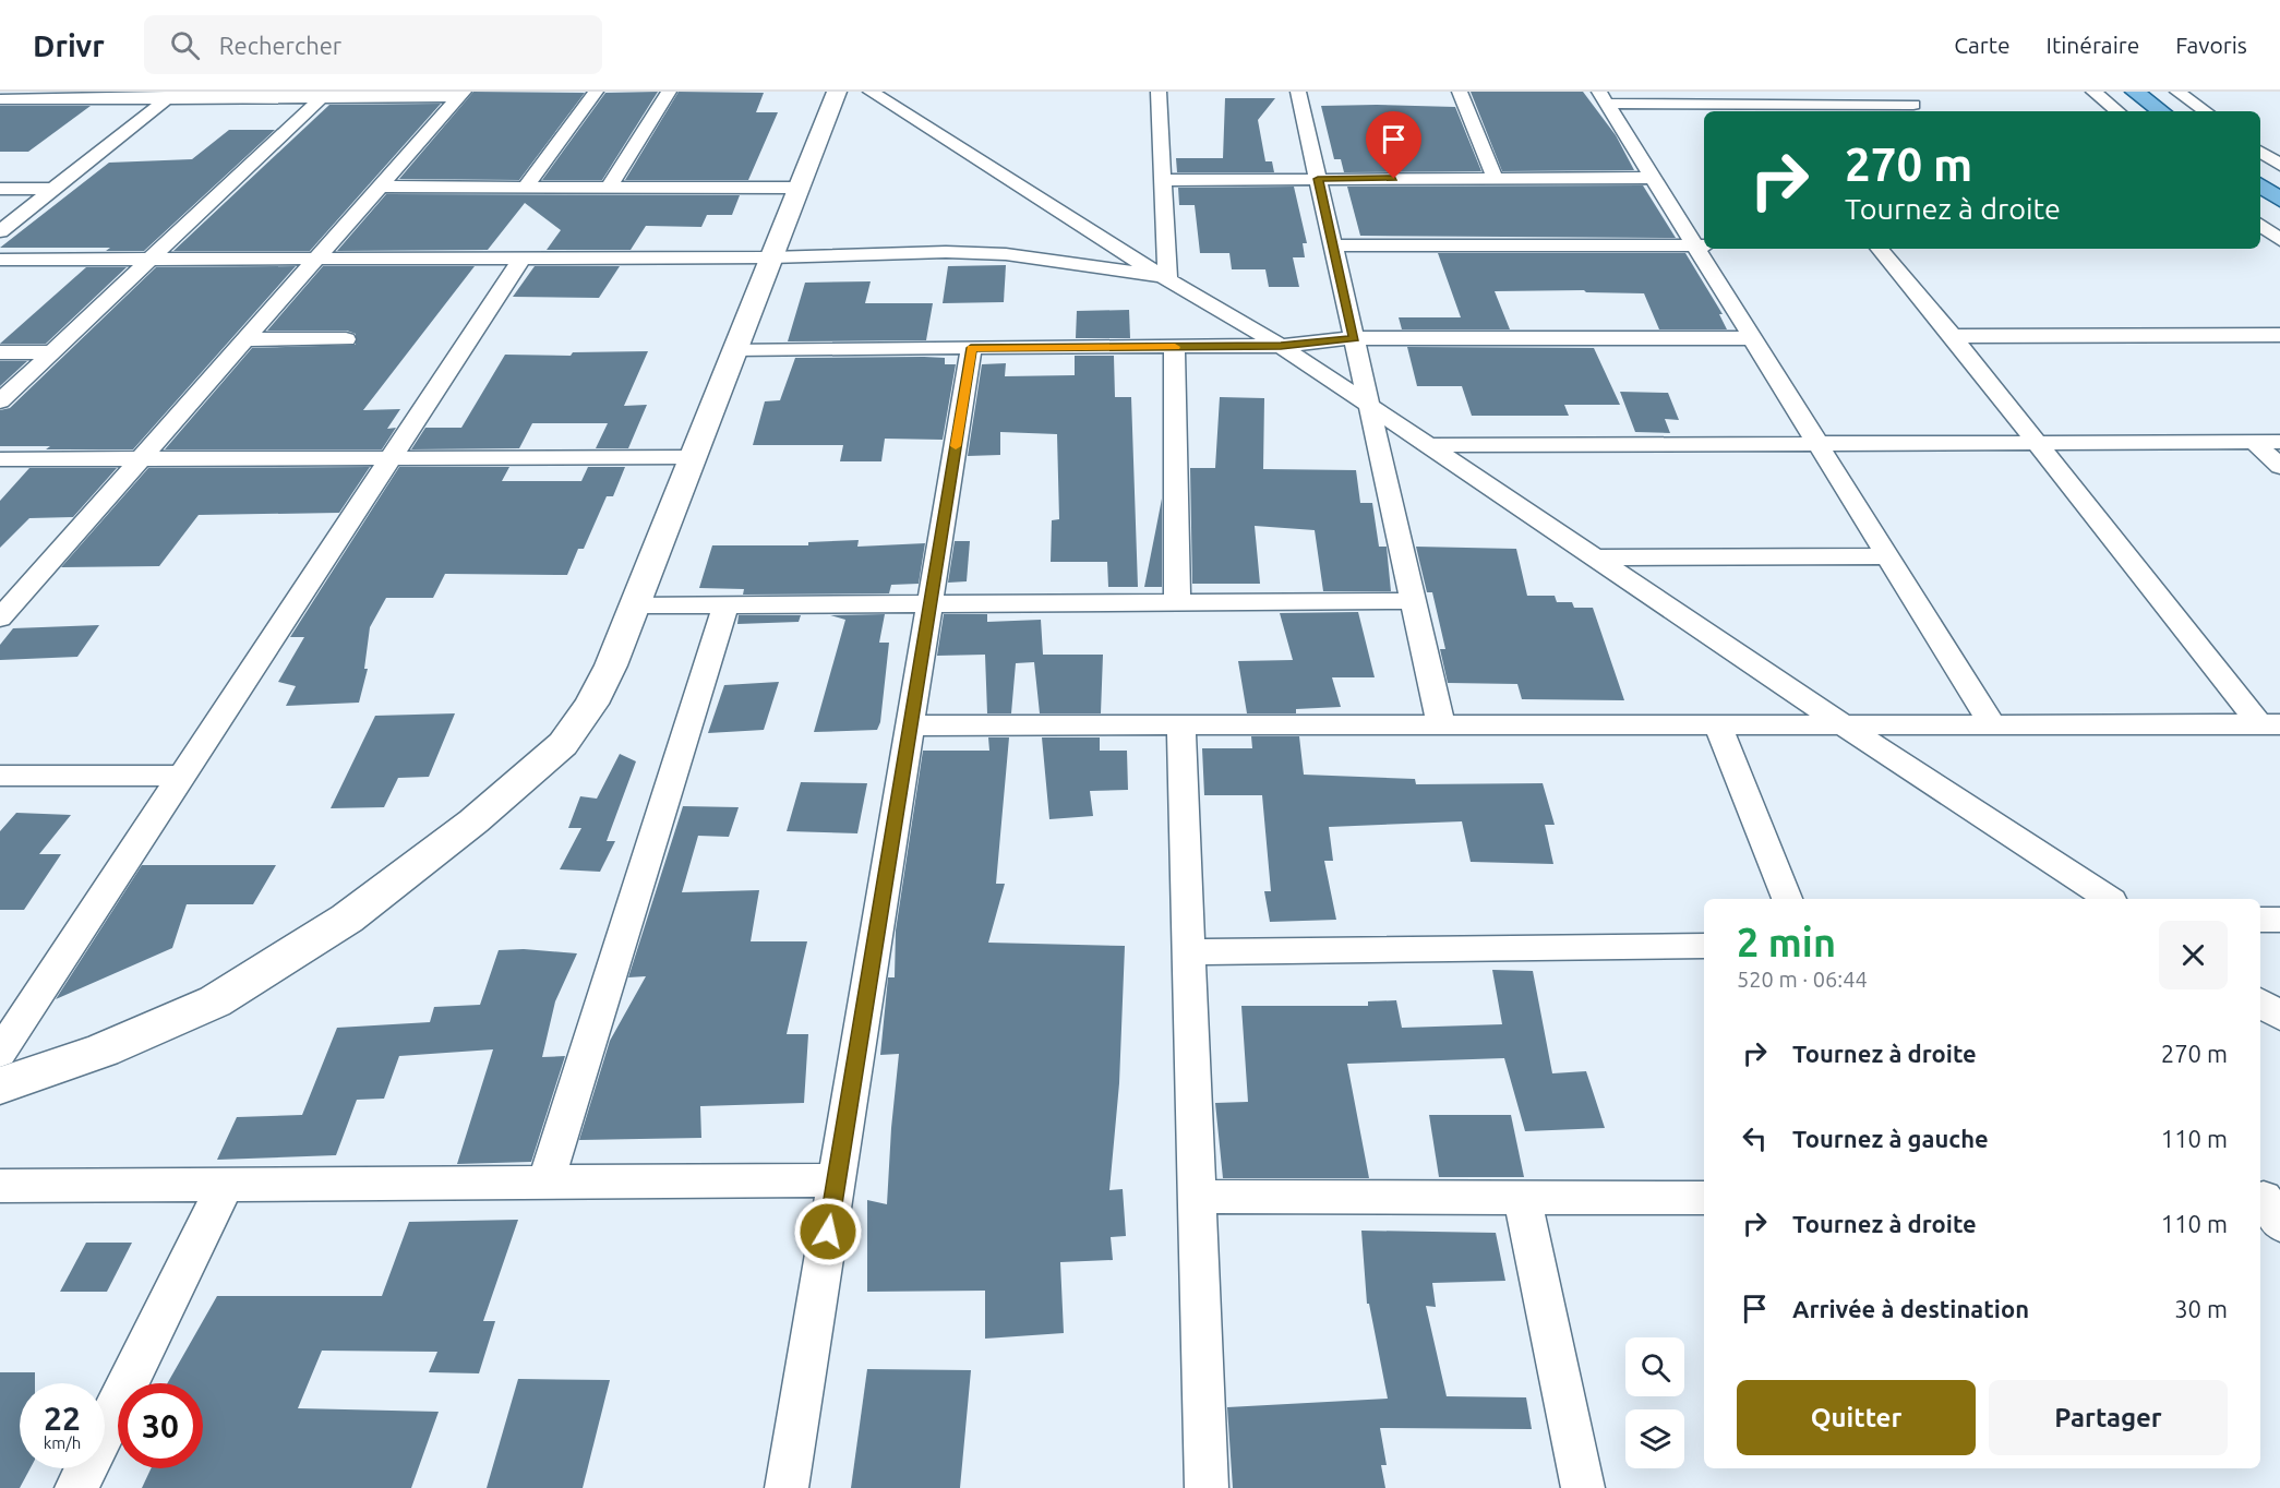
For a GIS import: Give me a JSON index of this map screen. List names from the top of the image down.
{
  "page": {
    "header": "Drivr",
    "search": "Rechercher",
    "nav": ["Carte", "Itinéraire", "Favoris"],
    "turn": ["270 m", "Tournez à droite"],
    "heading": ["2 min", "520 m · 06:44"],
    "list": [
      {
        "name": "Tournez à droite",
        "value": "270 m"
      },
      {
        "name": "Tournez à gauche",
        "value": "110 m"
      },
      {
        "name": "Tournez à droite",
        "value": "110 m"
      },
      {
        "name": "Arrivée à destination",
        "value": "30 m"
      }
    ],
    "buttons": ["Quitter", "Partager"],
    "speed": "22 km/h",
    "limit": "30"
  }
}
